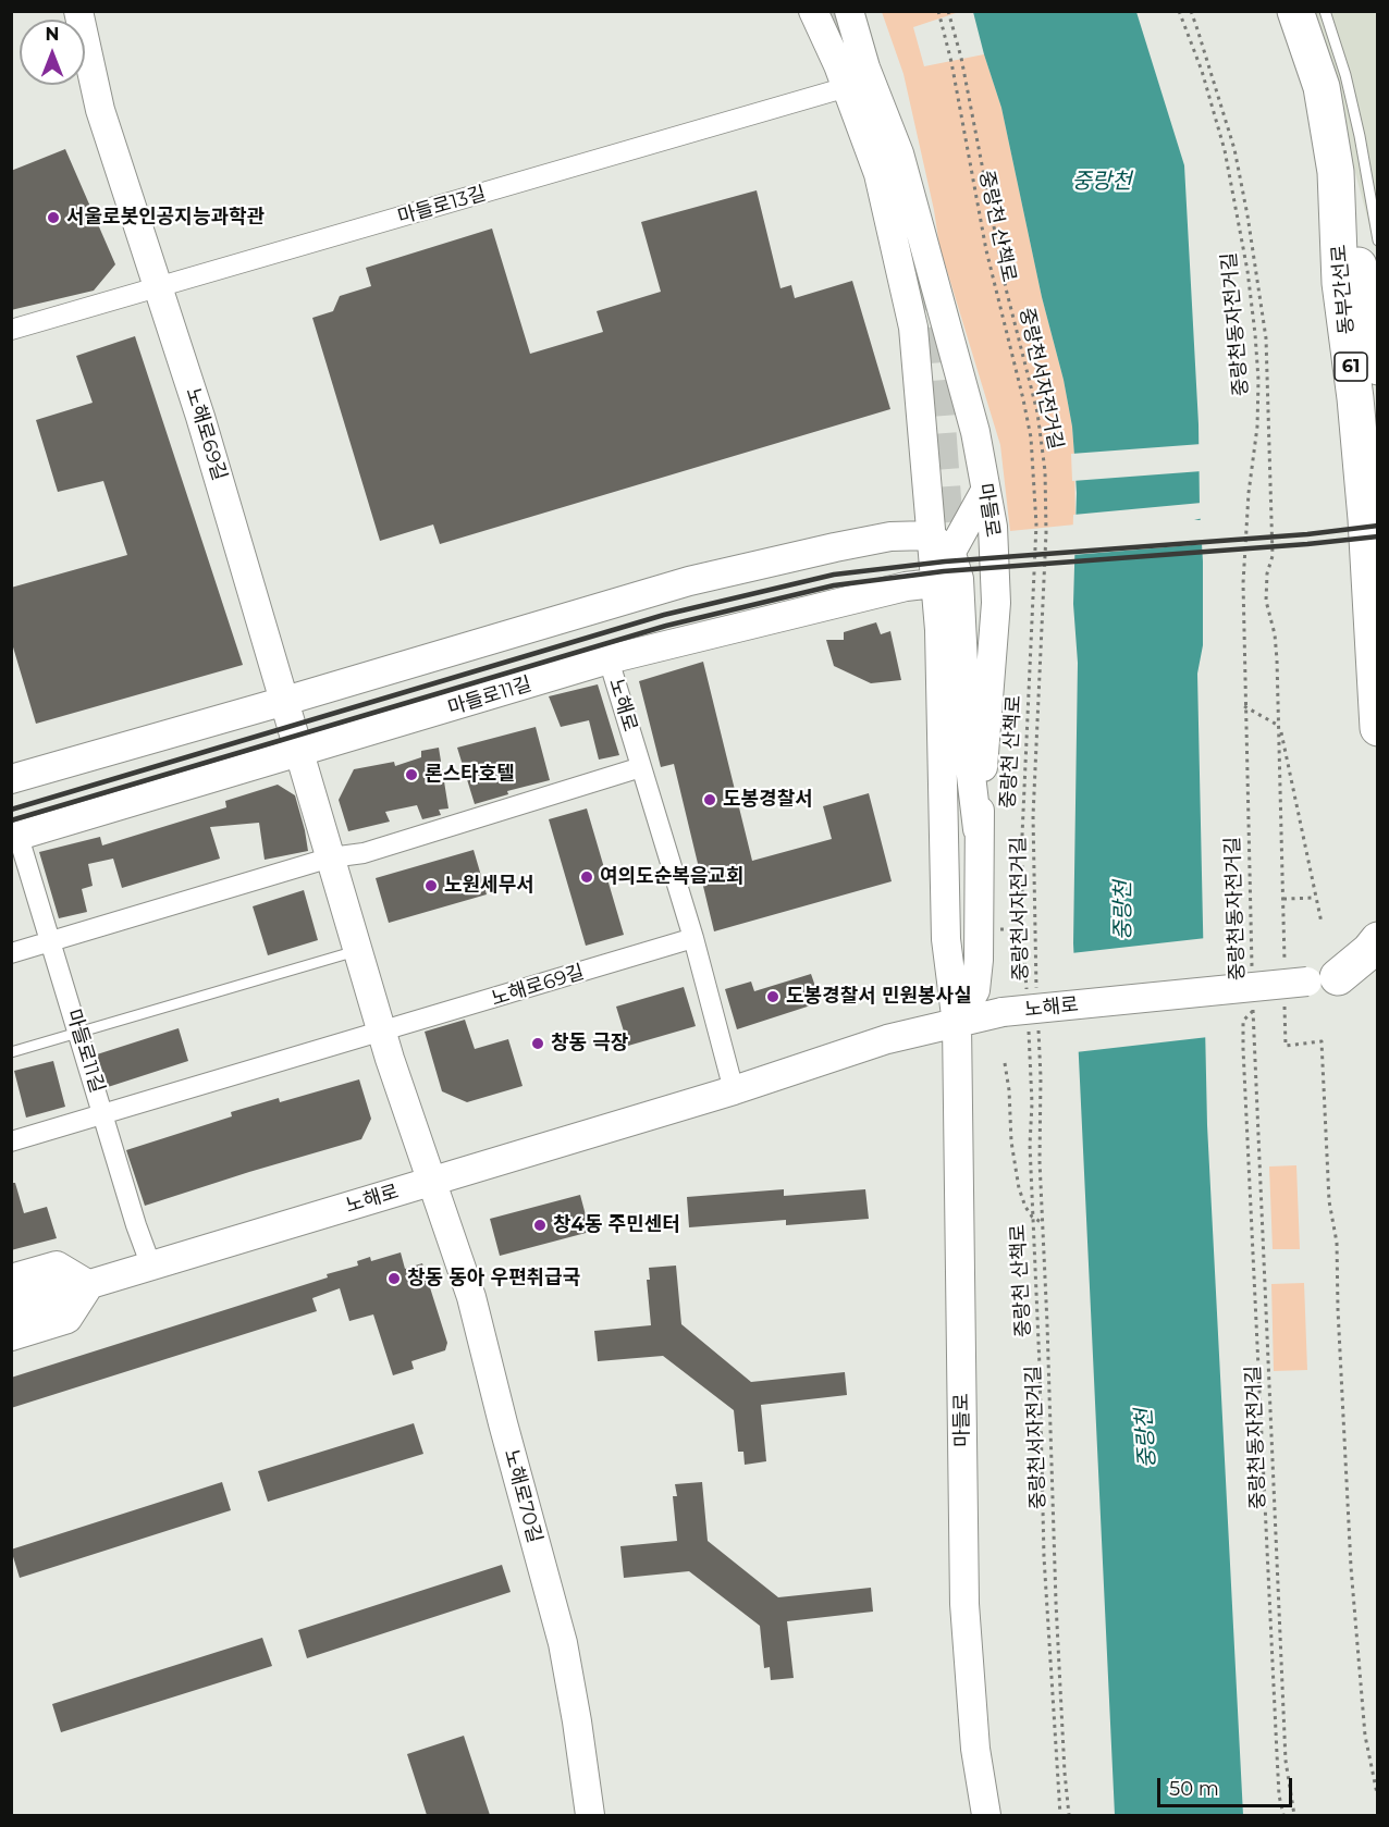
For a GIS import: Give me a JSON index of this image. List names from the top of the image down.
{
  "streets": {
    "highway": ["동부간선로", "61"],
    "main road": [
      "노해로69길",
      "마들로",
      "마들로11길",
      "노해로",
      "노해로70길"
    ],
    "street": ["마들로13길"],
    "path": ["중랑천 산책로", "중랑천동자전거길", "중랑천서자전거길"]
  },
  "crossings": [
    ["마들로13길", "노해로69길"],
    ["마들로13길", "마들로"],
    ["노해로69길", "마들로11길"],
    ["노해로69길", "노해로"],
    ["노해로69길", "노해로70길"],
    ["마들로", "마들로11길"],
    ["마들로", "노해로"],
    ["마들로11길", "노해로"],
    ["노해로", "노해로70길"]
  ],
  "water": ["중랑천"],
  "places": [
    "서울로봇인공지능과학관",
    "론스타호텔",
    "도봉경찰서",
    "여의도순복음교회",
    "노원세무서",
    "도봉경찰서 민원봉사실",
    "창동 극장",
    "창4동 주민센터",
    "창동 동아 우편취급국"
  ],
  "scale_bar": "50 m",
  "north": "top"
}
